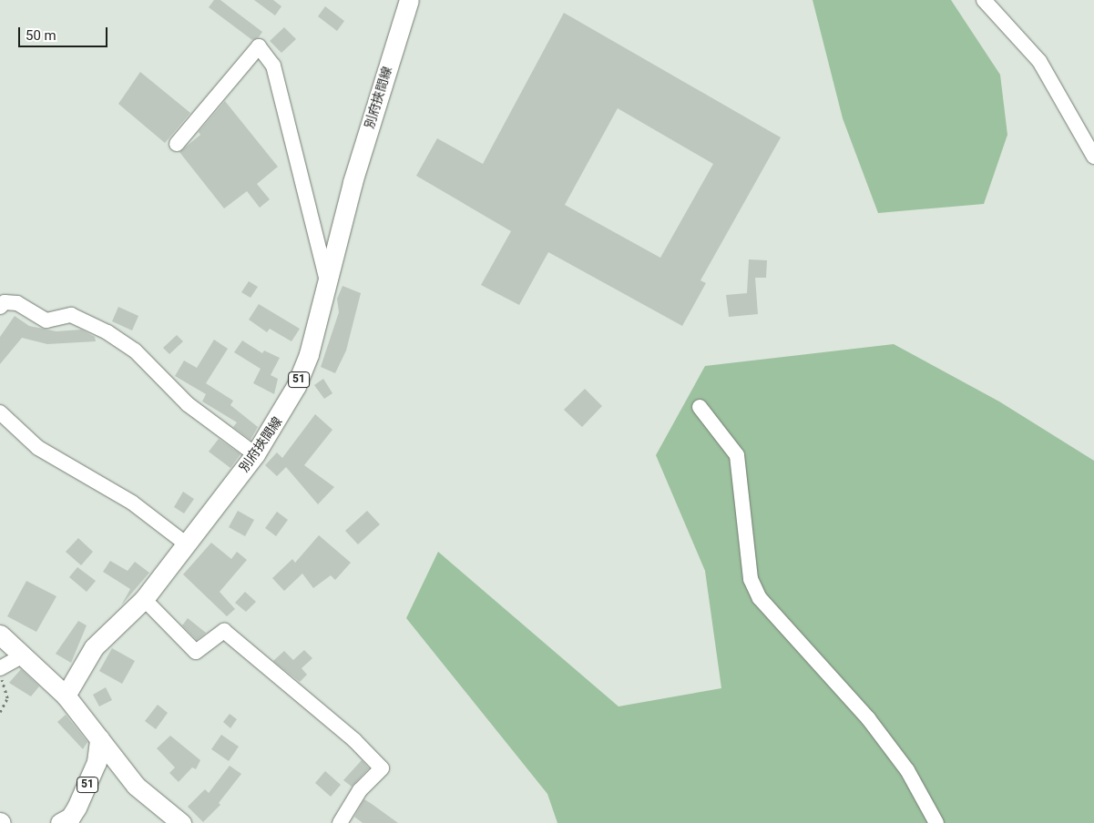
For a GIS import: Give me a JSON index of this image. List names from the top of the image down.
{
  "streets": {
    "main road": ["別府挾間線", "51"]
  },
  "scale_bar": "50 m"
}
